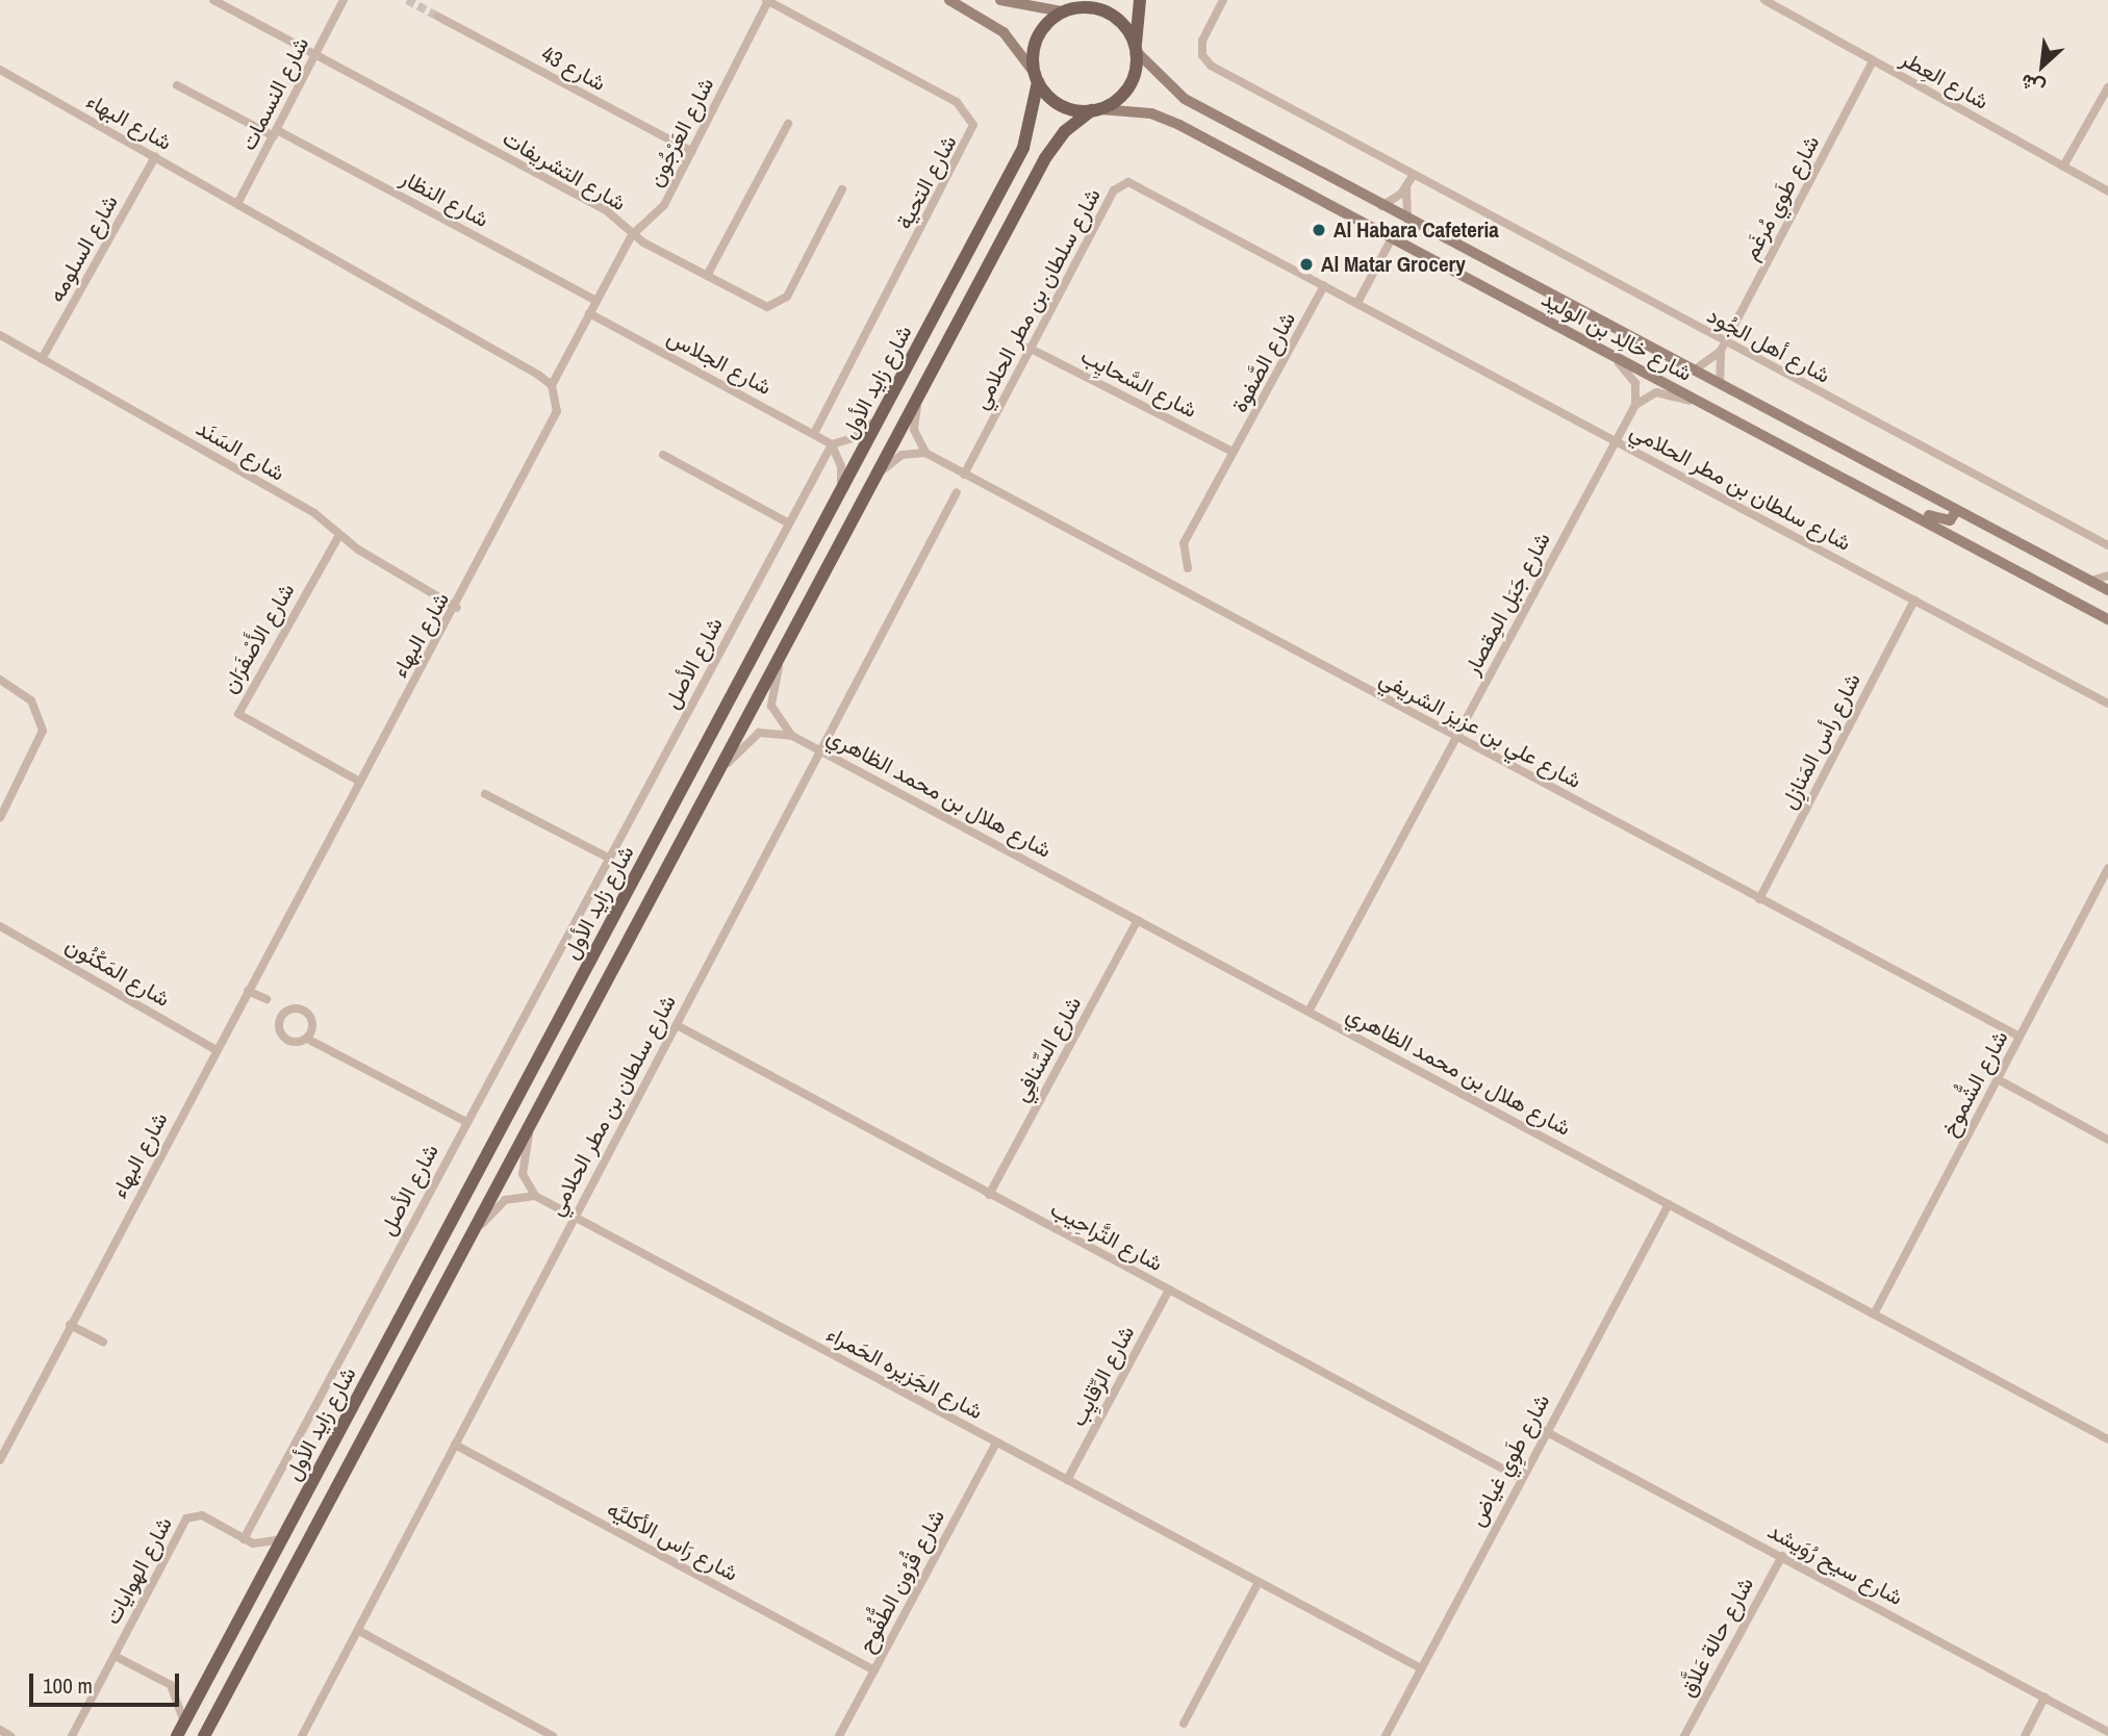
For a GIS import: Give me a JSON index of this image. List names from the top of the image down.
{
  "streets": {
    "main road": ["شارع زايد الأول"],
    "street": [
      "شارع 43",
      "شارع العِطر",
      "شارع النسمات",
      "شارع البهاء",
      "شارع العَرْجُون",
      "شارع التشريفات",
      "شارع التحية",
      "شارع طَوي مُرغَم",
      "شارع النظار",
      "شارع السلومه",
      "شارع سلطان بن مطر الحلامي",
      "شارع خالِد بن الوليد",
      "شارع أهل الجُود",
      "شارع الجلاس",
      "شارع الصَّفوة",
      "شارع السَّحايِب",
      "شارع السَنَد",
      "شارع جَبَل المِقصار",
      "شارع الأَصْفَرَان",
      "شارع الأصل",
      "شارع علي بن عزيز الشريفي",
      "شارع رأس المَنازِل",
      "شارع هلال بن محمد الظاهري",
      "شارع المَكْنُون",
      "شارع السِّنافِي",
      "شارع الشُّموخ",
      "شارع التَّراحِيب",
      "شارع الجَزيره الحَمراء",
      "شارع الرِّقايِب",
      "شارع طَوِي غياض",
      "شارع رَاس الأكليَّه",
      "شارع سيح رُوَيشد",
      "شارع الهوايات",
      "شارع قُرُون الطُّفُوح",
      "شارع حالة عَلاَّق"
    ]
  },
  "crossings": [
    ["شارع 43", "شارع العَرْجُون"],
    ["شارع العِطر", "شارع طَوي مُرغَم"],
    ["شارع النسمات", "شارع البهاء"],
    ["شارع النسمات", "شارع التشريفات"],
    ["شارع النسمات", "شارع النظار"],
    ["شارع البهاء", "شارع العَرْجُون"],
    ["شارع البهاء", "شارع السلومه"],
    ["شارع البهاء", "شارع السَنَد"],
    ["شارع البهاء", "شارع الأَصْفَرَان"],
    ["شارع البهاء", "شارع المَكْنُون"],
    ["شارع العَرْجُون", "شارع التشريفات"],
    ["شارع العَرْجُون", "شارع التحية"],
    ["شارع العَرْجُون", "شارع النظار"],
    ["شارع العَرْجُون", "شارع الجلاس"],
    ["شارع التحية", "شارع الجلاس"],
    ["شارع طَوي مُرغَم", "شارع خالِد بن الوليد"],
    ["شارع طَوي مُرغَم", "شارع أهل الجُود"],
    ["شارع السلومه", "شارع السَنَد"],
    ["شارع سلطان بن مطر الحلامي", "شارع الصَّفوة"],
    ["شارع سلطان بن مطر الحلامي", "شارع السَّحايِب"],
    ["شارع سلطان بن مطر الحلامي", "شارع جَبَل المِقصار"],
    ["شارع سلطان بن مطر الحلامي", "شارع علي بن عزيز الشريفي"],
    ["شارع سلطان بن مطر الحلامي", "شارع رأس المَنازِل"],
    ["شارع سلطان بن مطر الحلامي", "شارع هلال بن محمد الظاهري"],
    ["شارع سلطان بن مطر الحلامي", "شارع التَّراحِيب"],
    ["شارع سلطان بن مطر الحلامي", "شارع الجَزيره الحَمراء"],
    ["شارع سلطان بن مطر الحلامي", "شارع رَاس الأكليَّه"],
    ["شارع خالِد بن الوليد", "شارع زايد الأول"],
    ["شارع الجلاس", "شارع الأصل"],
    ["شارع الصَّفوة", "شارع السَّحايِب"],
    ["شارع زايد الأول", "شارع هلال بن محمد الظاهري"],
    ["شارع زايد الأول", "شارع الهوايات"],
    ["شارع السَنَد", "شارع الأَصْفَرَان"],
    ["شارع جَبَل المِقصار", "شارع علي بن عزيز الشريفي"],
    ["شارع جَبَل المِقصار", "شارع هلال بن محمد الظاهري"],
    ["شارع الأصل", "شارع الهوايات"],
    ["شارع علي بن عزيز الشريفي", "شارع رأس المَنازِل"],
    ["شارع علي بن عزيز الشريفي", "شارع الشُّموخ"],
    ["شارع هلال بن محمد الظاهري", "شارع السِّنافِي"],
    ["شارع هلال بن محمد الظاهري", "شارع الشُّموخ"],
    ["شارع هلال بن محمد الظاهري", "شارع طَوِي غياض"],
    ["شارع السِّنافِي", "شارع التَّراحِيب"],
    ["شارع التَّراحِيب", "شارع الرِّقايِب"],
    ["شارع التَّراحِيب", "شارع طَوِي غياض"],
    ["شارع الجَزيره الحَمراء", "شارع الرِّقايِب"],
    ["شارع الجَزيره الحَمراء", "شارع طَوِي غياض"],
    ["شارع الجَزيره الحَمراء", "شارع قُرُون الطُّفُوح"],
    ["شارع طَوِي غياض", "شارع سيح رُوَيشد"],
    ["شارع رَاس الأكليَّه", "شارع قُرُون الطُّفُوح"],
    ["شارع سيح رُوَيشد", "شارع حالة عَلاَّق"]
  ],
  "places": ["Al Habara Cafeteria", "Al Matar Grocery"],
  "scale_bar": "100 m",
  "north": "bottom left"
}
